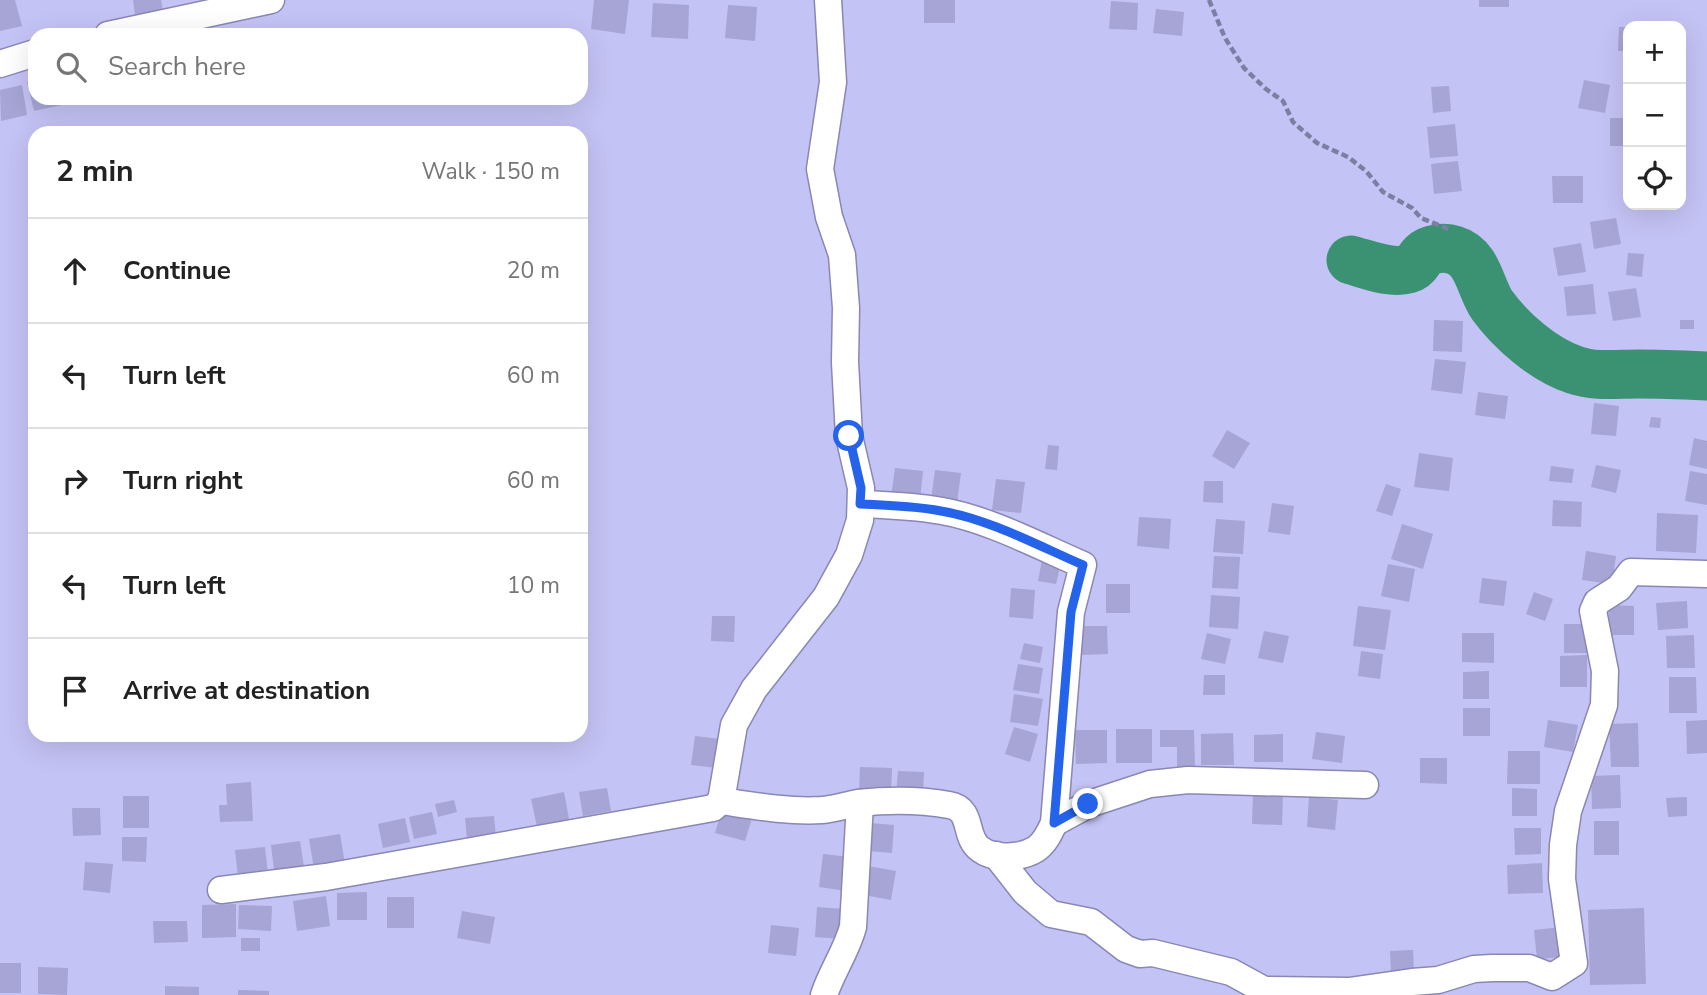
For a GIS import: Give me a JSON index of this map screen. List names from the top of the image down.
{
  "page": {
    "map_buttons": ["+", "−"],
    "search": "Search here",
    "heading": ["2 min", "Walk · 150 m"],
    "list": [
      ["Continue", "20 m"],
      ["Turn left", "60 m"],
      ["Turn right", "60 m"],
      ["Turn left", "10 m"],
      "Arrive at destination"
    ]
  }
}
